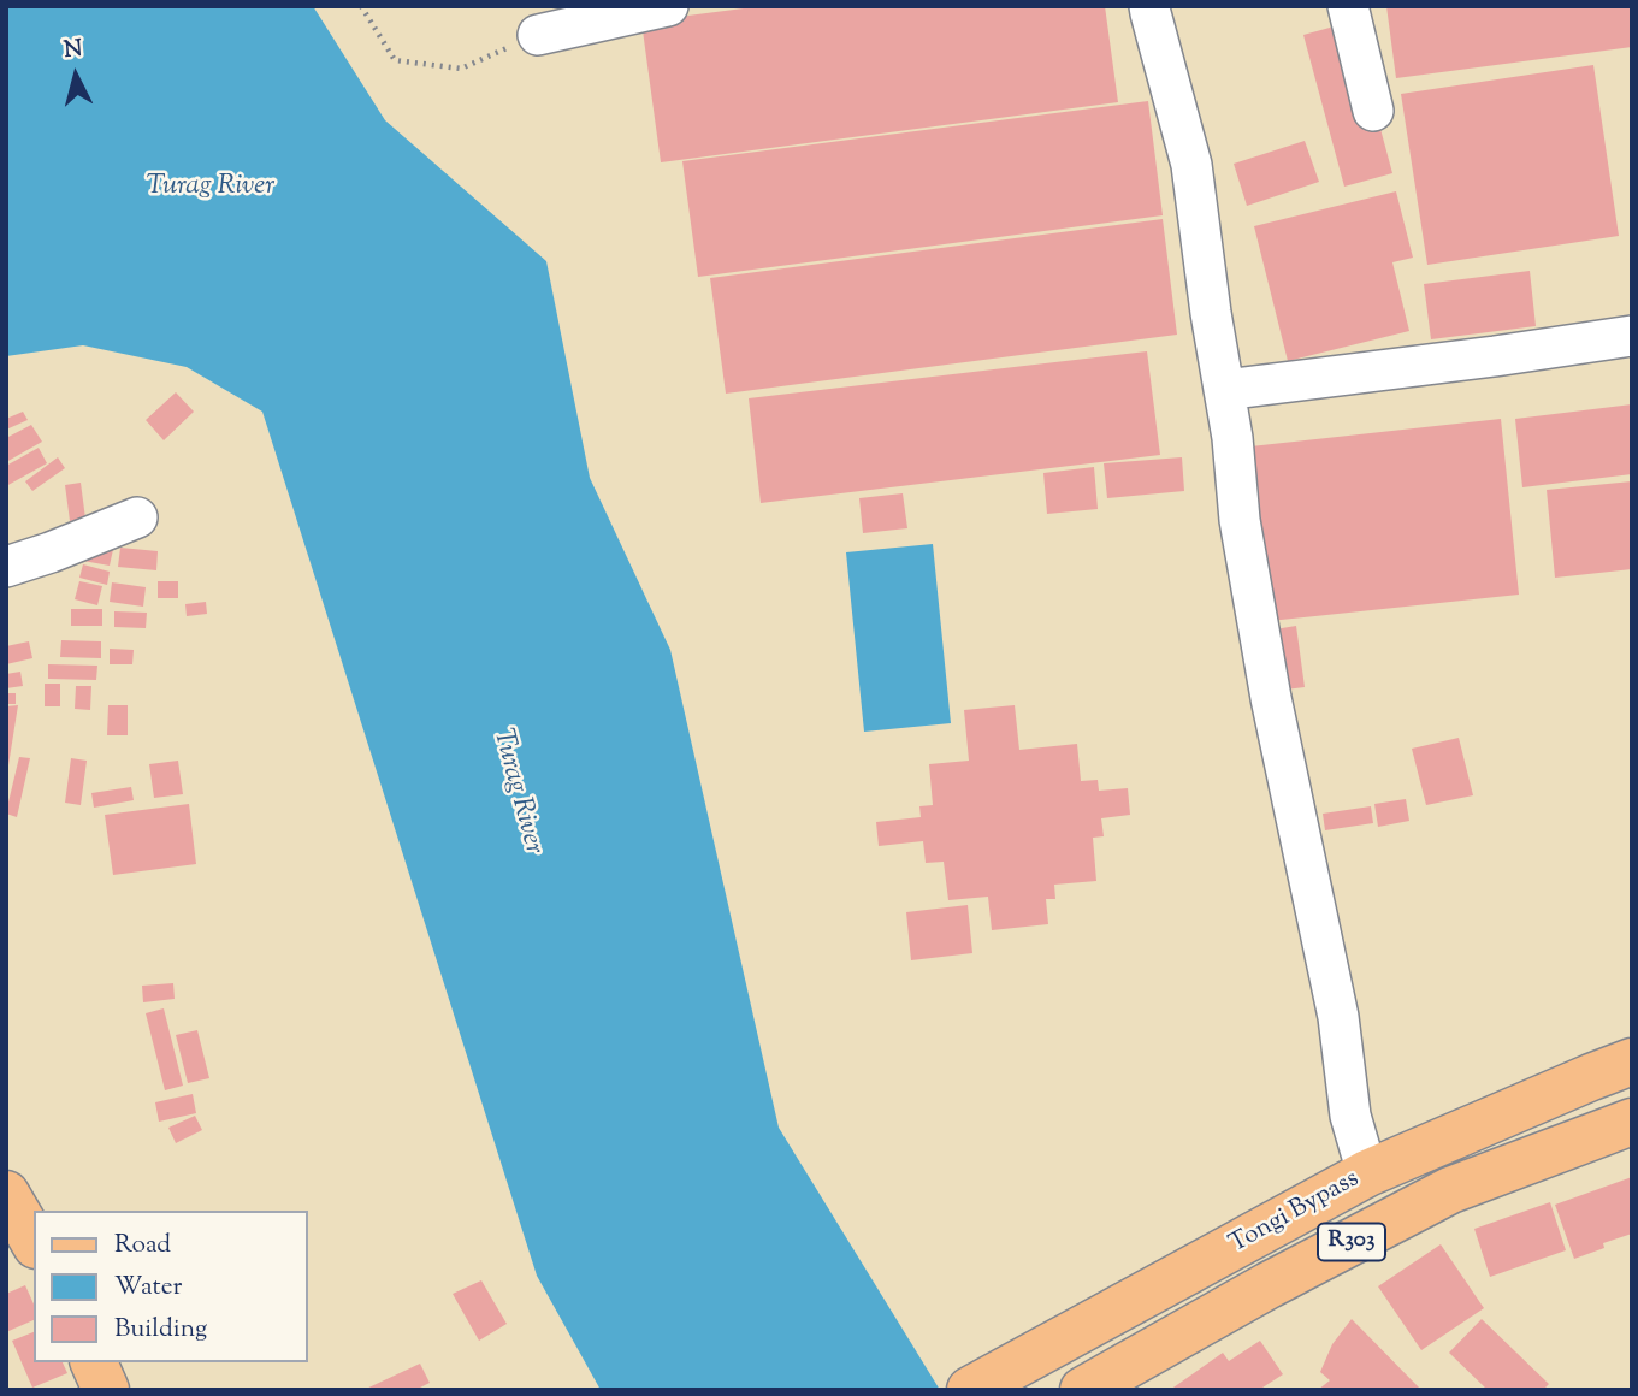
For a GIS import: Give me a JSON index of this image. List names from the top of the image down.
{
  "streets": {
    "main road": ["Tongi Bypass", "R303"]
  },
  "water": ["Turag River"],
  "legend": ["Road", "Water", "Building"],
  "north": "top"
}
